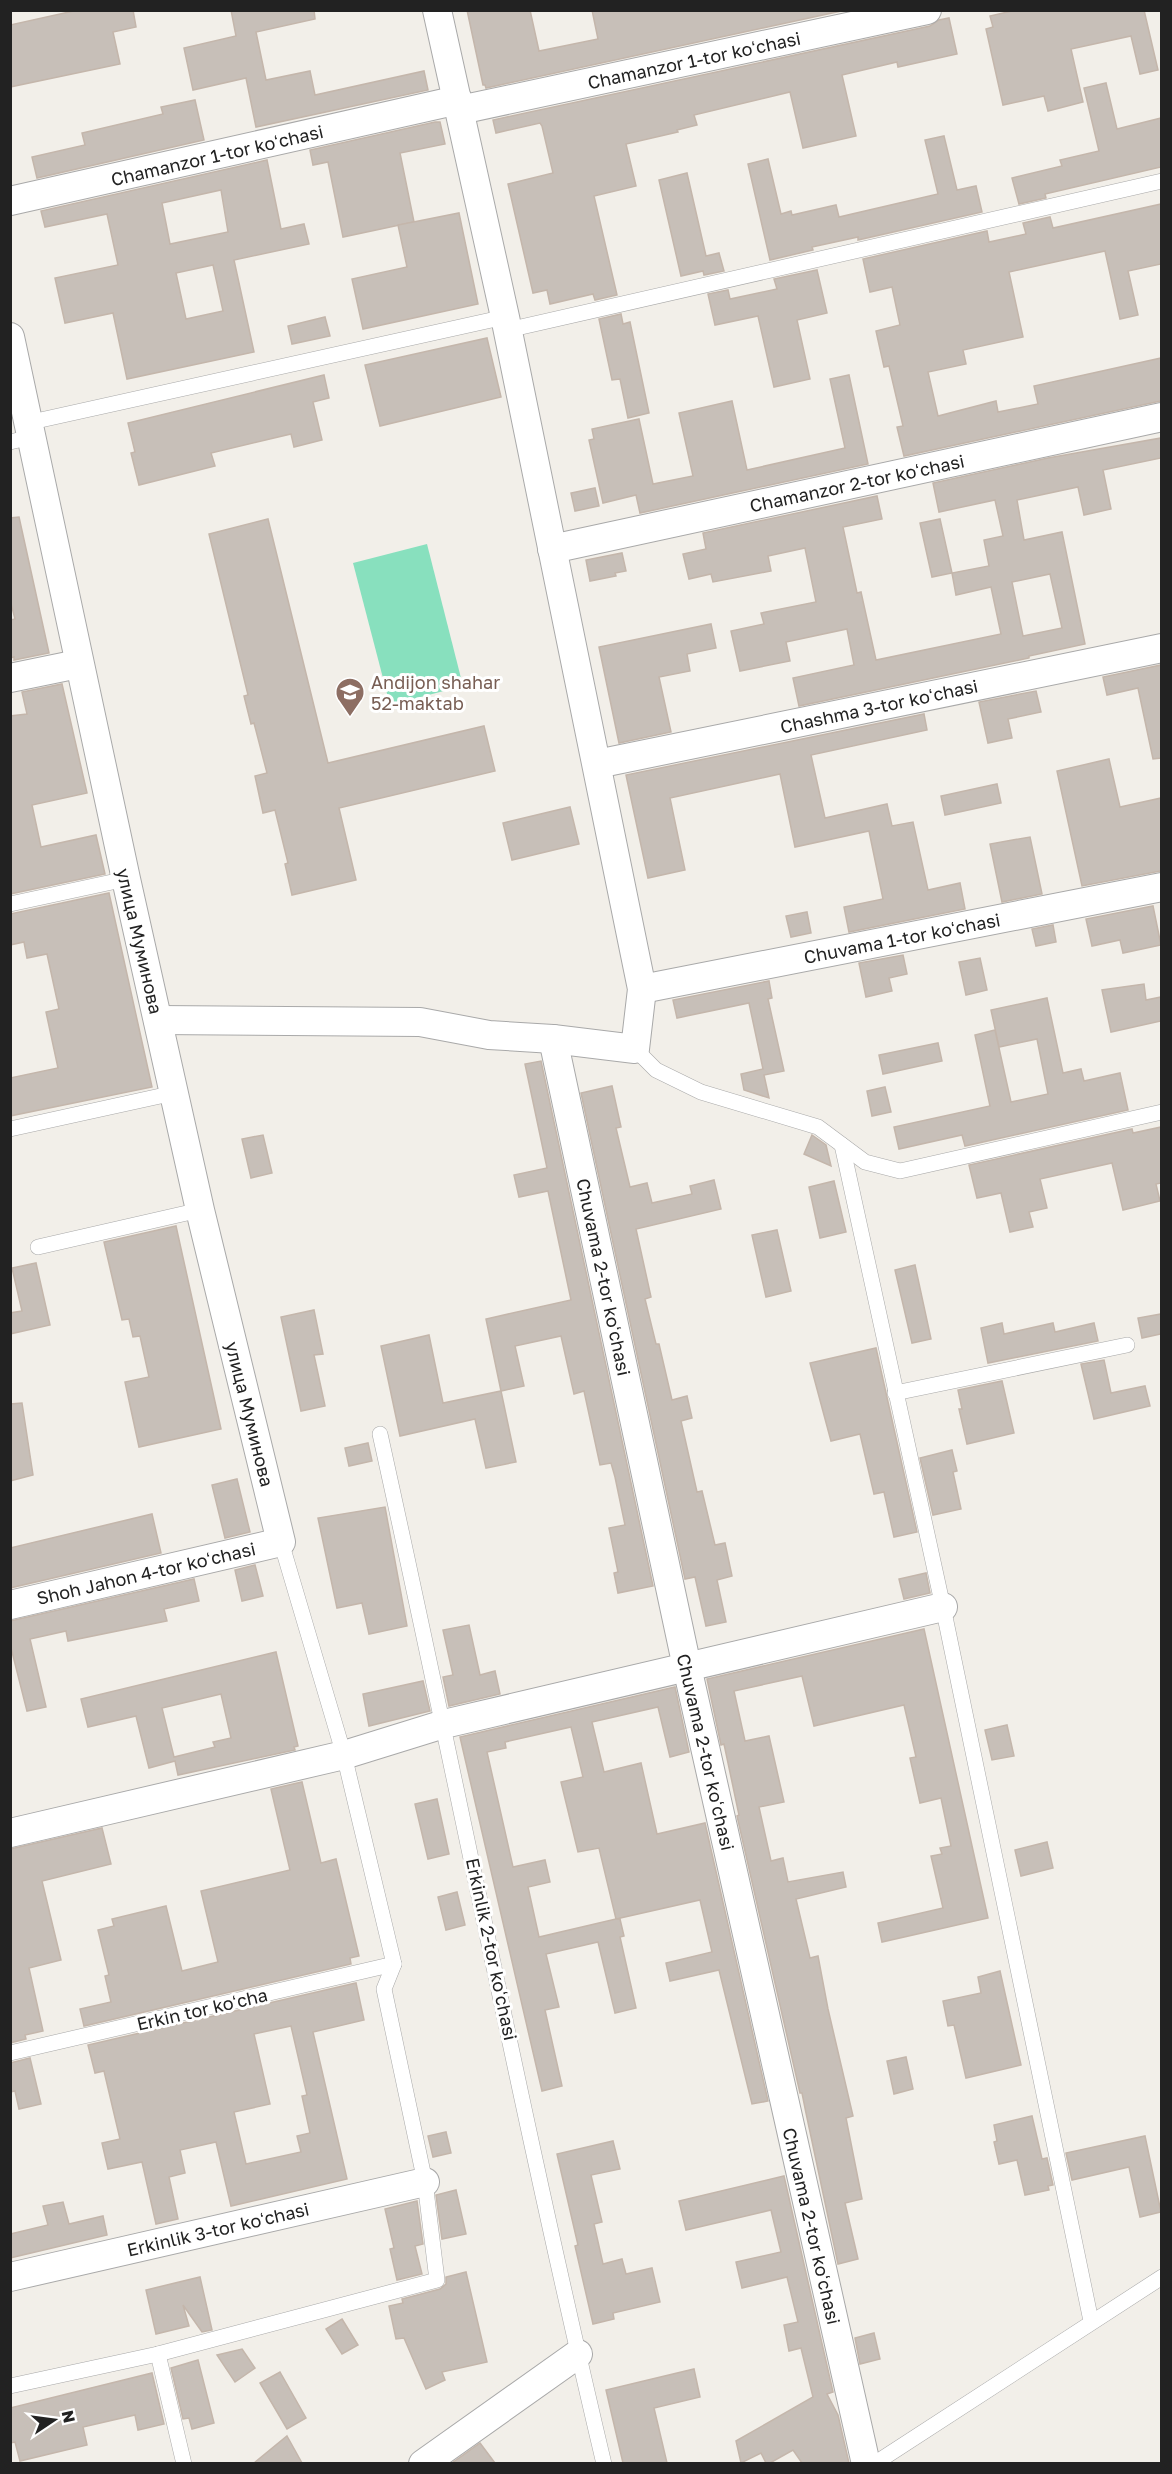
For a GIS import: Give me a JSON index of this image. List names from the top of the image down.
{
  "streets": {
    "street": [
      "Chamanzor 1-tor koʻchasi",
      "Chamanzor 2-tor koʻchasi",
      "Chashma 3-tor koʻchasi",
      "Chuvama 1-tor koʻchasi",
      "улица Муминова",
      "Chuvama 2-tor koʻchasi",
      "Shoh Jahon 4-tor koʻchasi",
      "Erkinlik 3-tor koʻchasi"
    ],
    "lane": ["Erkinlik 2-tor koʻchasi", "Erkin tor koʻcha"]
  },
  "crossings": [
    ["улица Муминова", "Shoh Jahon 4-tor koʻchasi"]
  ],
  "places": {
    "school or university": ["Andijon shahar 52-maktab"]
  },
  "north": "right"
}
